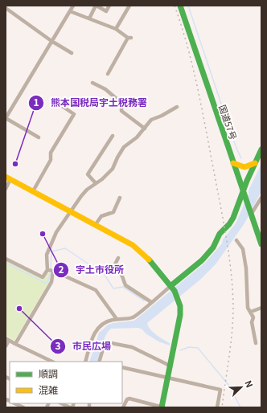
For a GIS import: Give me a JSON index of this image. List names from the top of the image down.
{
  "streets": {
    "main road": ["国道57号"]
  },
  "places": ["熊本国税局宇土税務署", "宇土市役所", "市民広場"],
  "legend": ["順調", "混雑"],
  "north": "top right"
}
